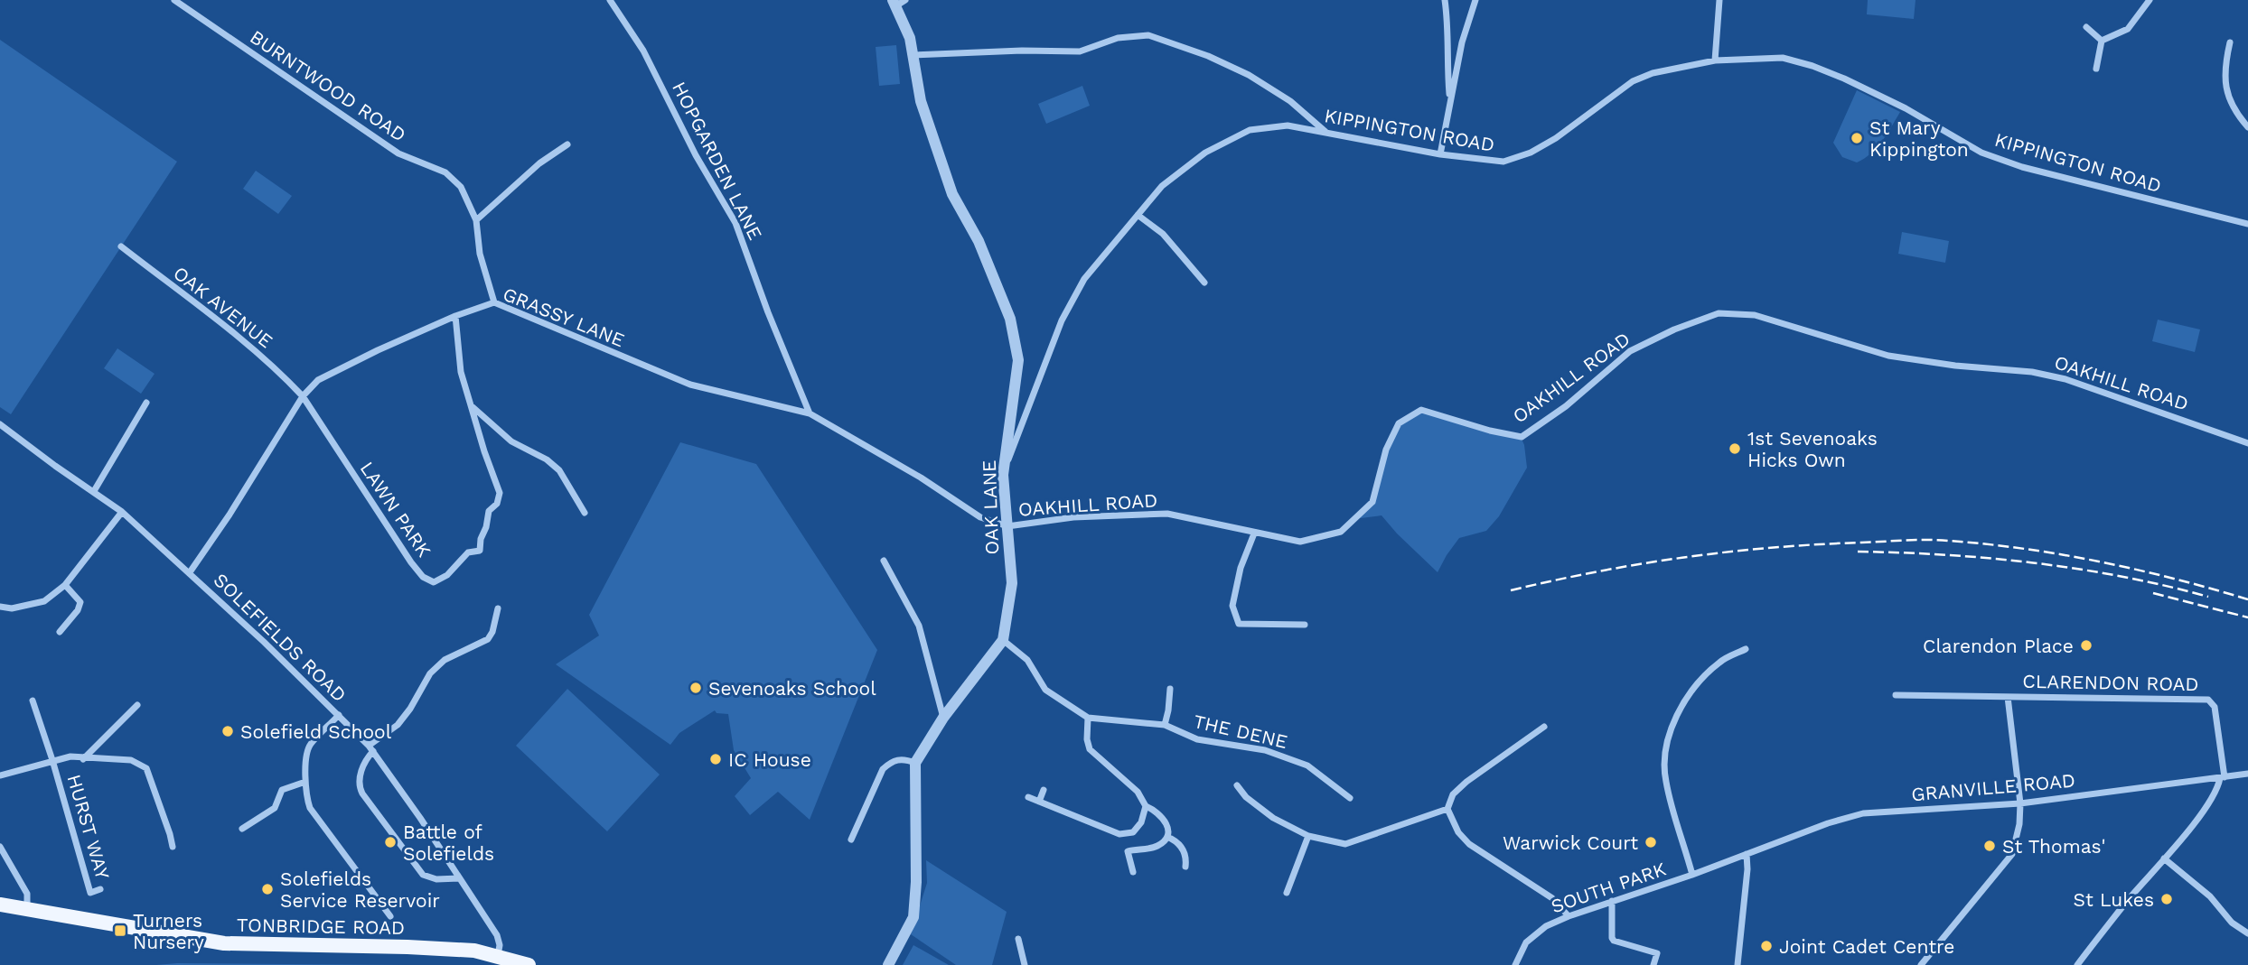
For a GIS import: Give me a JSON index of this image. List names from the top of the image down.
{
  "streets": {
    "main road": ["TONBRIDGE ROAD"],
    "street": [
      "BURNTWOOD ROAD",
      "KIPPINGTON ROAD",
      "HOPGARDEN LANE",
      "OAK AVENUE",
      "GRASSY LANE",
      "OAKHILL ROAD",
      "OAK LANE",
      "LAWN PARK",
      "SOLEFIELDS ROAD",
      "CLARENDON ROAD",
      "THE DENE",
      "GRANVILLE ROAD",
      "HURST WAY",
      "SOUTH PARK"
    ]
  },
  "crossings": [
    ["BURNTWOOD ROAD", "GRASSY LANE"],
    ["KIPPINGTON ROAD", "OAK LANE"],
    ["HOPGARDEN LANE", "GRASSY LANE"],
    ["OAK AVENUE", "GRASSY LANE"],
    ["OAK AVENUE", "LAWN PARK"],
    ["GRASSY LANE", "OAKHILL ROAD"],
    ["GRASSY LANE", "OAK LANE"],
    ["GRASSY LANE", "LAWN PARK"],
    ["GRASSY LANE", "SOLEFIELDS ROAD"],
    ["OAKHILL ROAD", "OAK LANE"],
    ["OAK LANE", "THE DENE"],
    ["SOLEFIELDS ROAD", "TONBRIDGE ROAD"],
    ["CLARENDON ROAD", "GRANVILLE ROAD"],
    ["GRANVILLE ROAD", "SOUTH PARK"]
  ],
  "places": {
    "other": [
      "St Mary Kippington",
      "1st Sevenoaks Hicks Own",
      "Clarendon Place",
      "Sevenoaks School",
      "Solefield School",
      "IC House",
      "Battle of Solefields",
      "Warwick Court",
      "St Thomas'",
      "Solefields Service Reservoir",
      "St Lukes",
      "Joint Cadet Centre"
    ],
    "transit": ["Turners Nursery"]
  }
}
